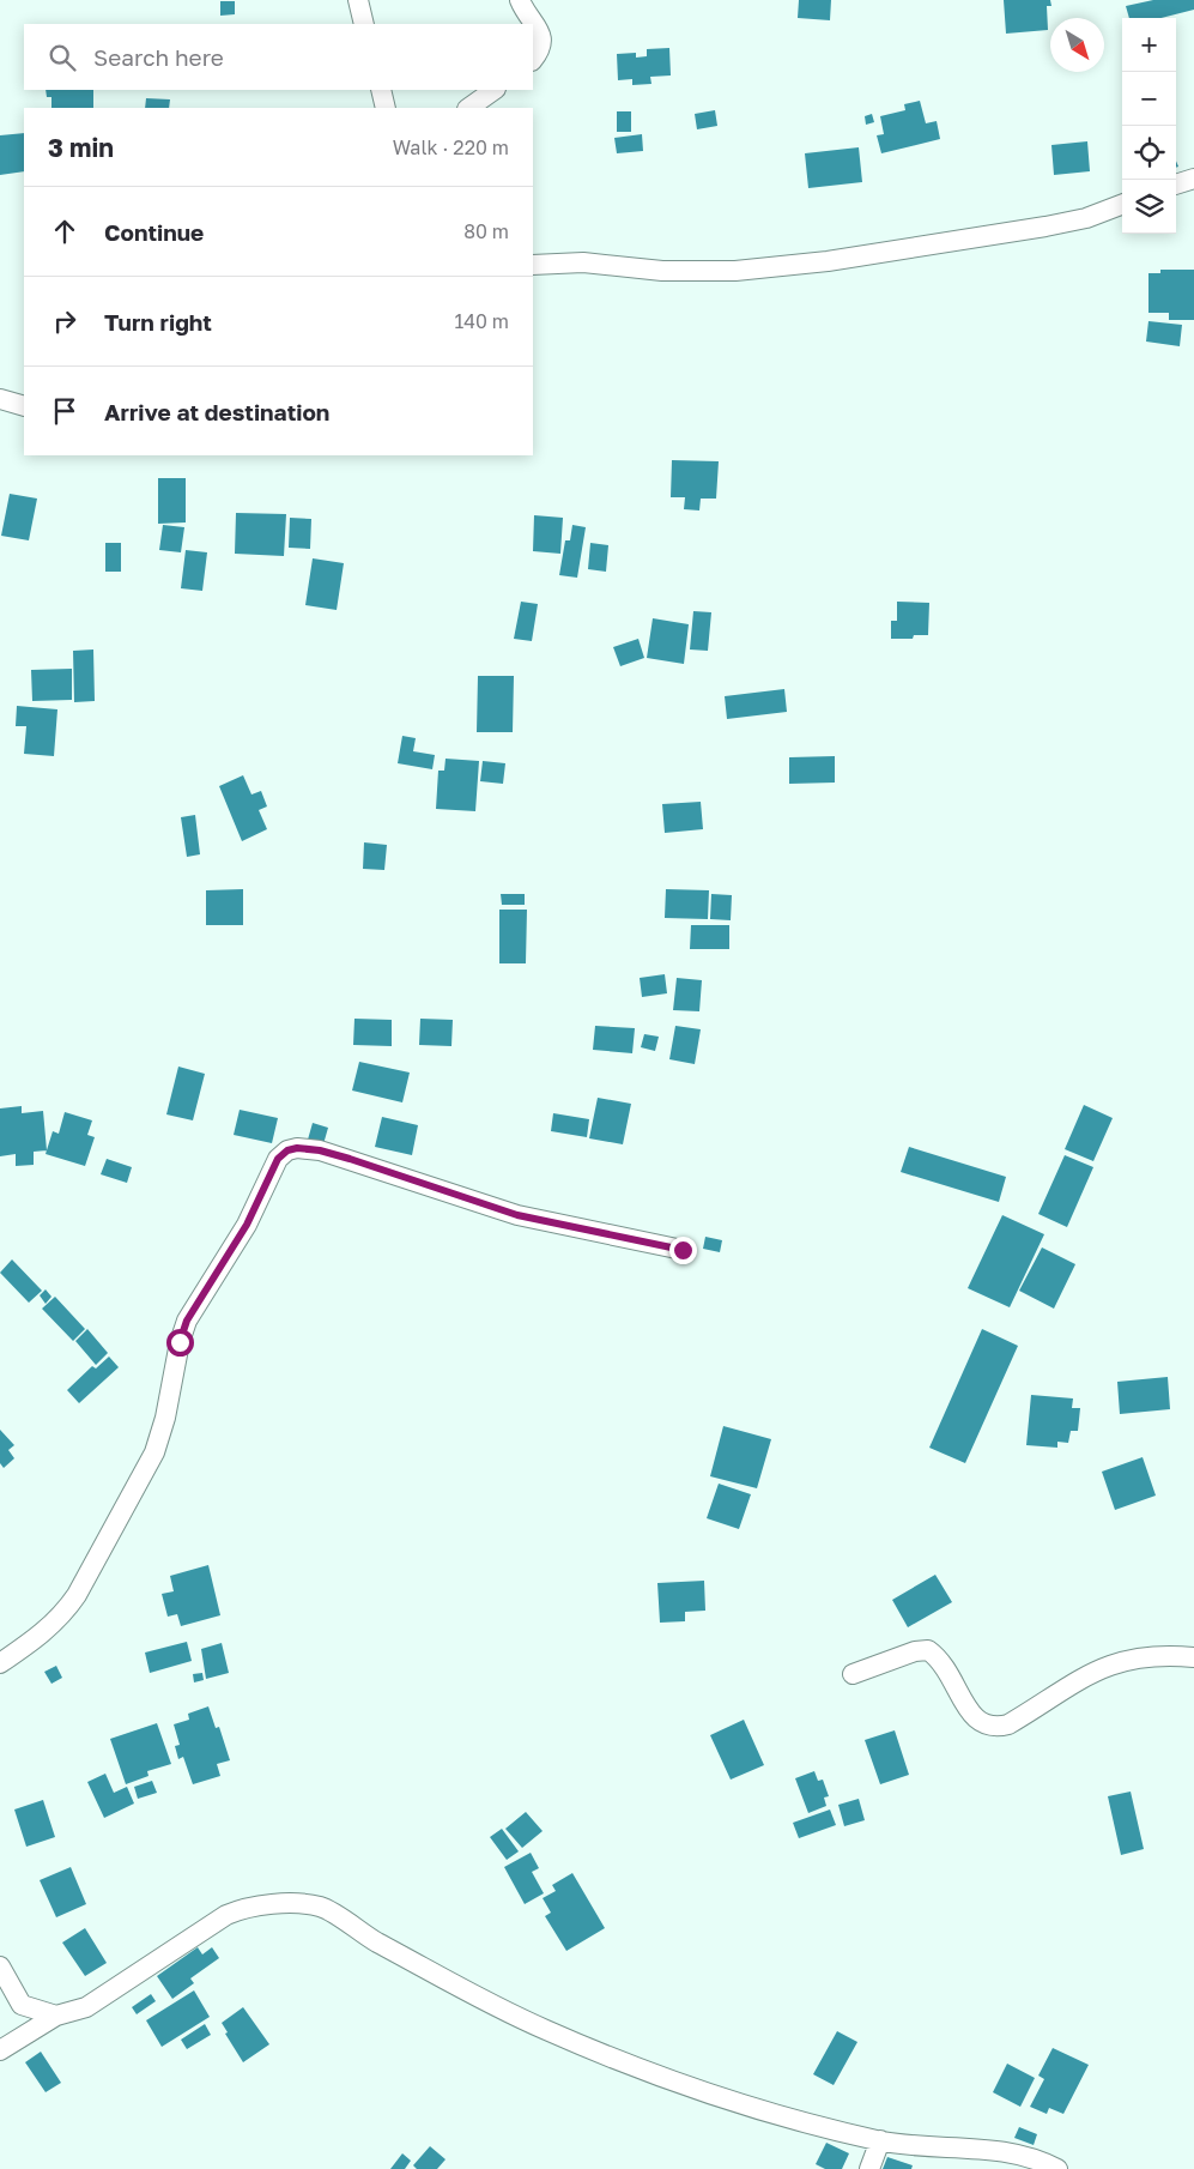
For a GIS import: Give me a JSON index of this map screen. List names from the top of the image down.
{
  "north": "bottom right",
  "page": {
    "map_buttons": ["+", "−"],
    "search": "Search here",
    "heading": ["3 min", "Walk · 220 m"],
    "list": [
      ["Continue", "80 m"],
      ["Turn right", "140 m"],
      "Arrive at destination"
    ]
  }
}
